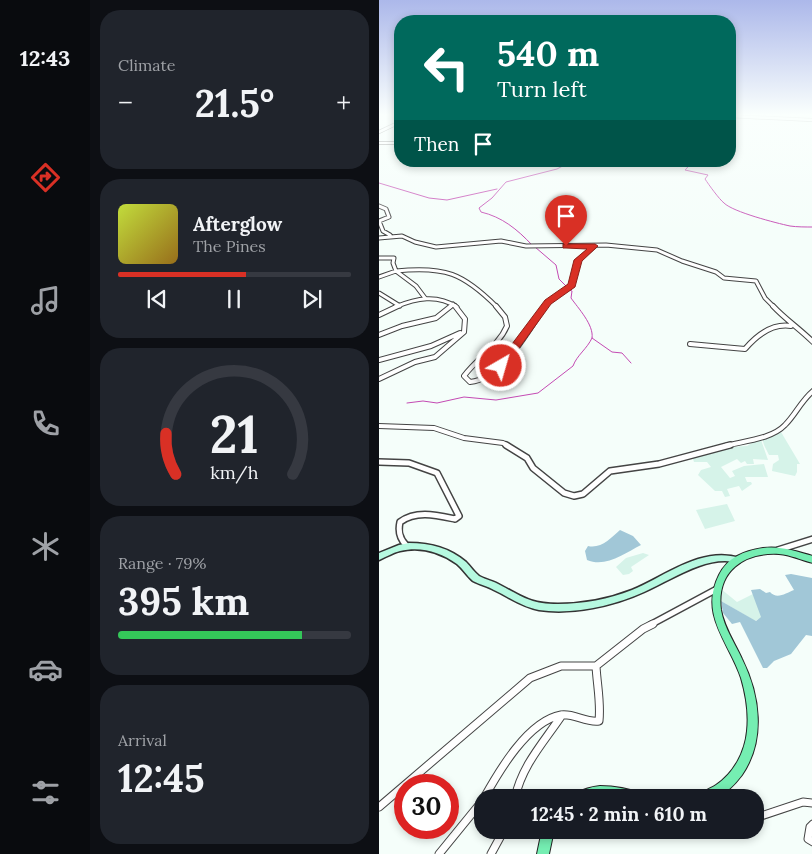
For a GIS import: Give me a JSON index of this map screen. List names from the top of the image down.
{
  "page": {
    "tabs": "12:43",
    "tile": [
      "Climate",
      ["Range · 79%", "395 km"],
      ["Arrival", "12:45"]
    ],
    "turn": ["540 m", "Turn left"],
    "heat": ["−", "21.5°", "+"],
    "then": "Then",
    "song": ["Afterglow", "The Pines"],
    "limit": "30",
    "trip": "12:45 · 2 min · 610 m",
    "gauge": ["21", "km/h"]
  }
}
